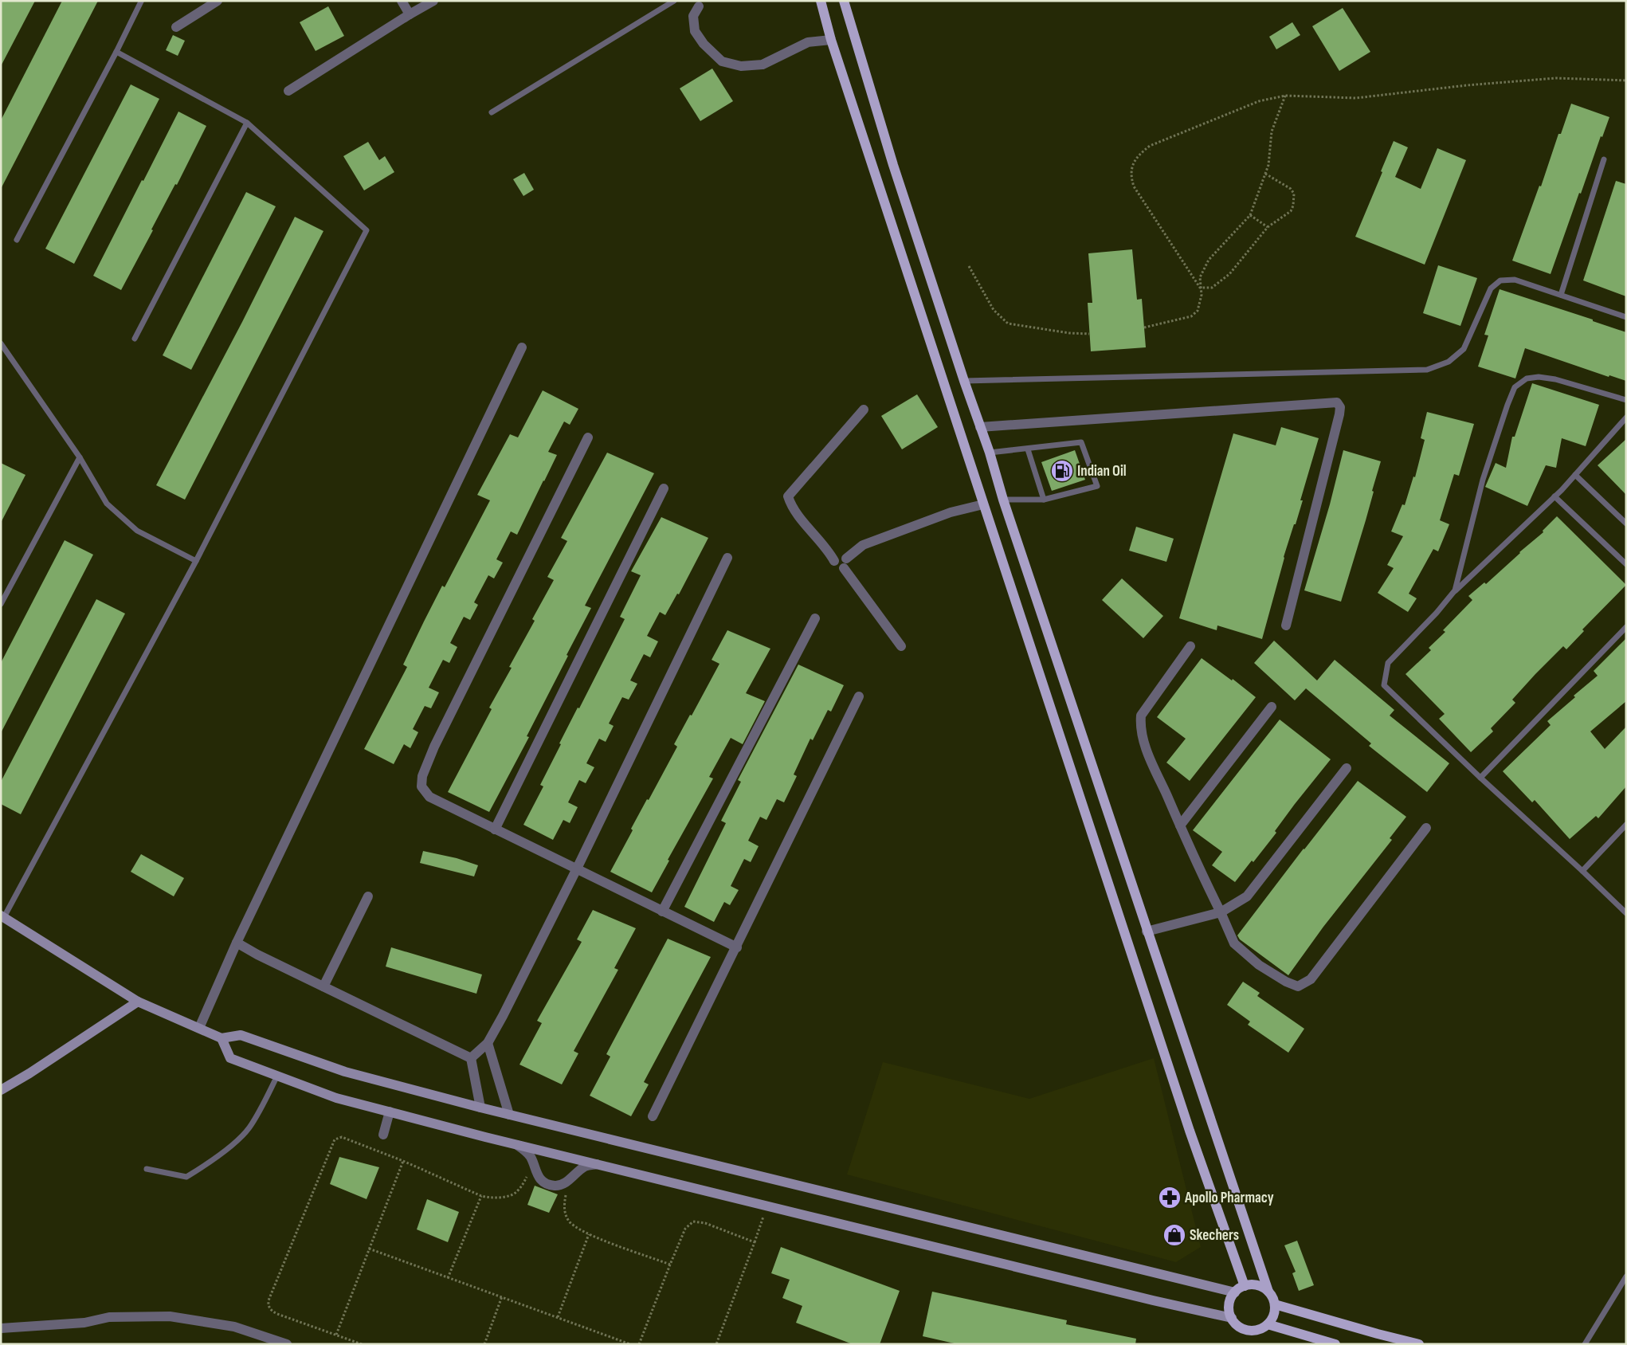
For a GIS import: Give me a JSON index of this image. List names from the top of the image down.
{
  "places": {
    "fuel station": ["Indian Oil"],
    "pharmacy": ["Apollo Pharmacy"],
    "shop": ["Skechers"]
  }
}
